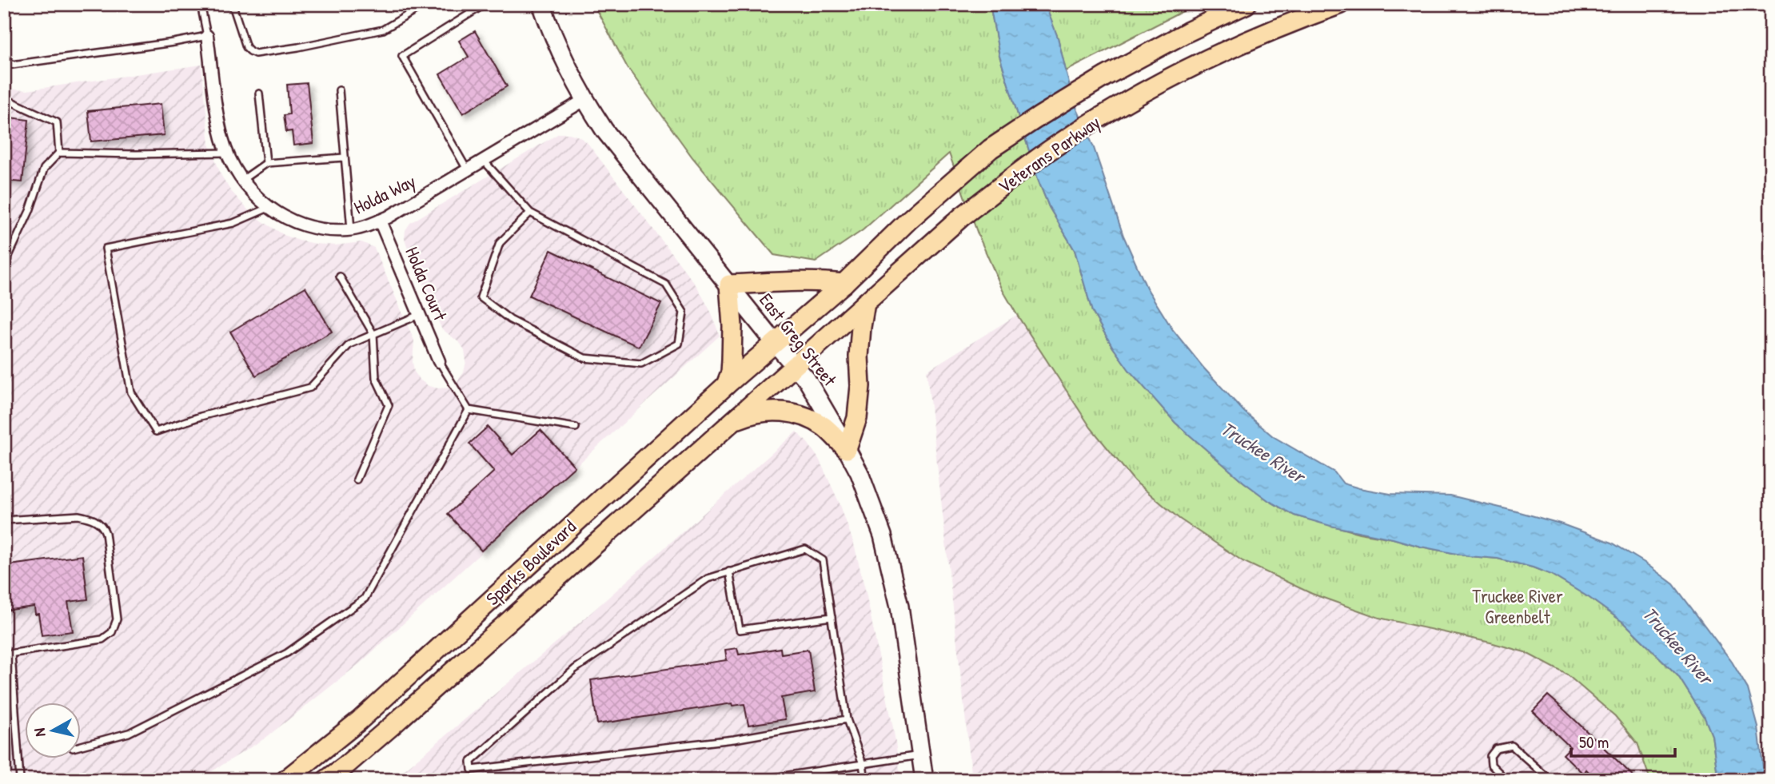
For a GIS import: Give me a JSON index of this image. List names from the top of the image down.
{
  "streets": {
    "main road": ["Veterans Parkway", "East Greg Street", "Sparks Boulevard"],
    "street": ["Holda Way", "Holda Court"]
  },
  "crossings": [
    ["Veterans Parkway", "East Greg Street"],
    ["Veterans Parkway", "Sparks Boulevard"],
    ["Holda Way", "Holda Court"],
    ["Holda Way", "East Greg Street"],
    ["East Greg Street", "Sparks Boulevard"]
  ],
  "water": ["Truckee River"],
  "parks": ["Truckee River Greenbelt"],
  "scale_bar": "50 m",
  "north": "left"
}
